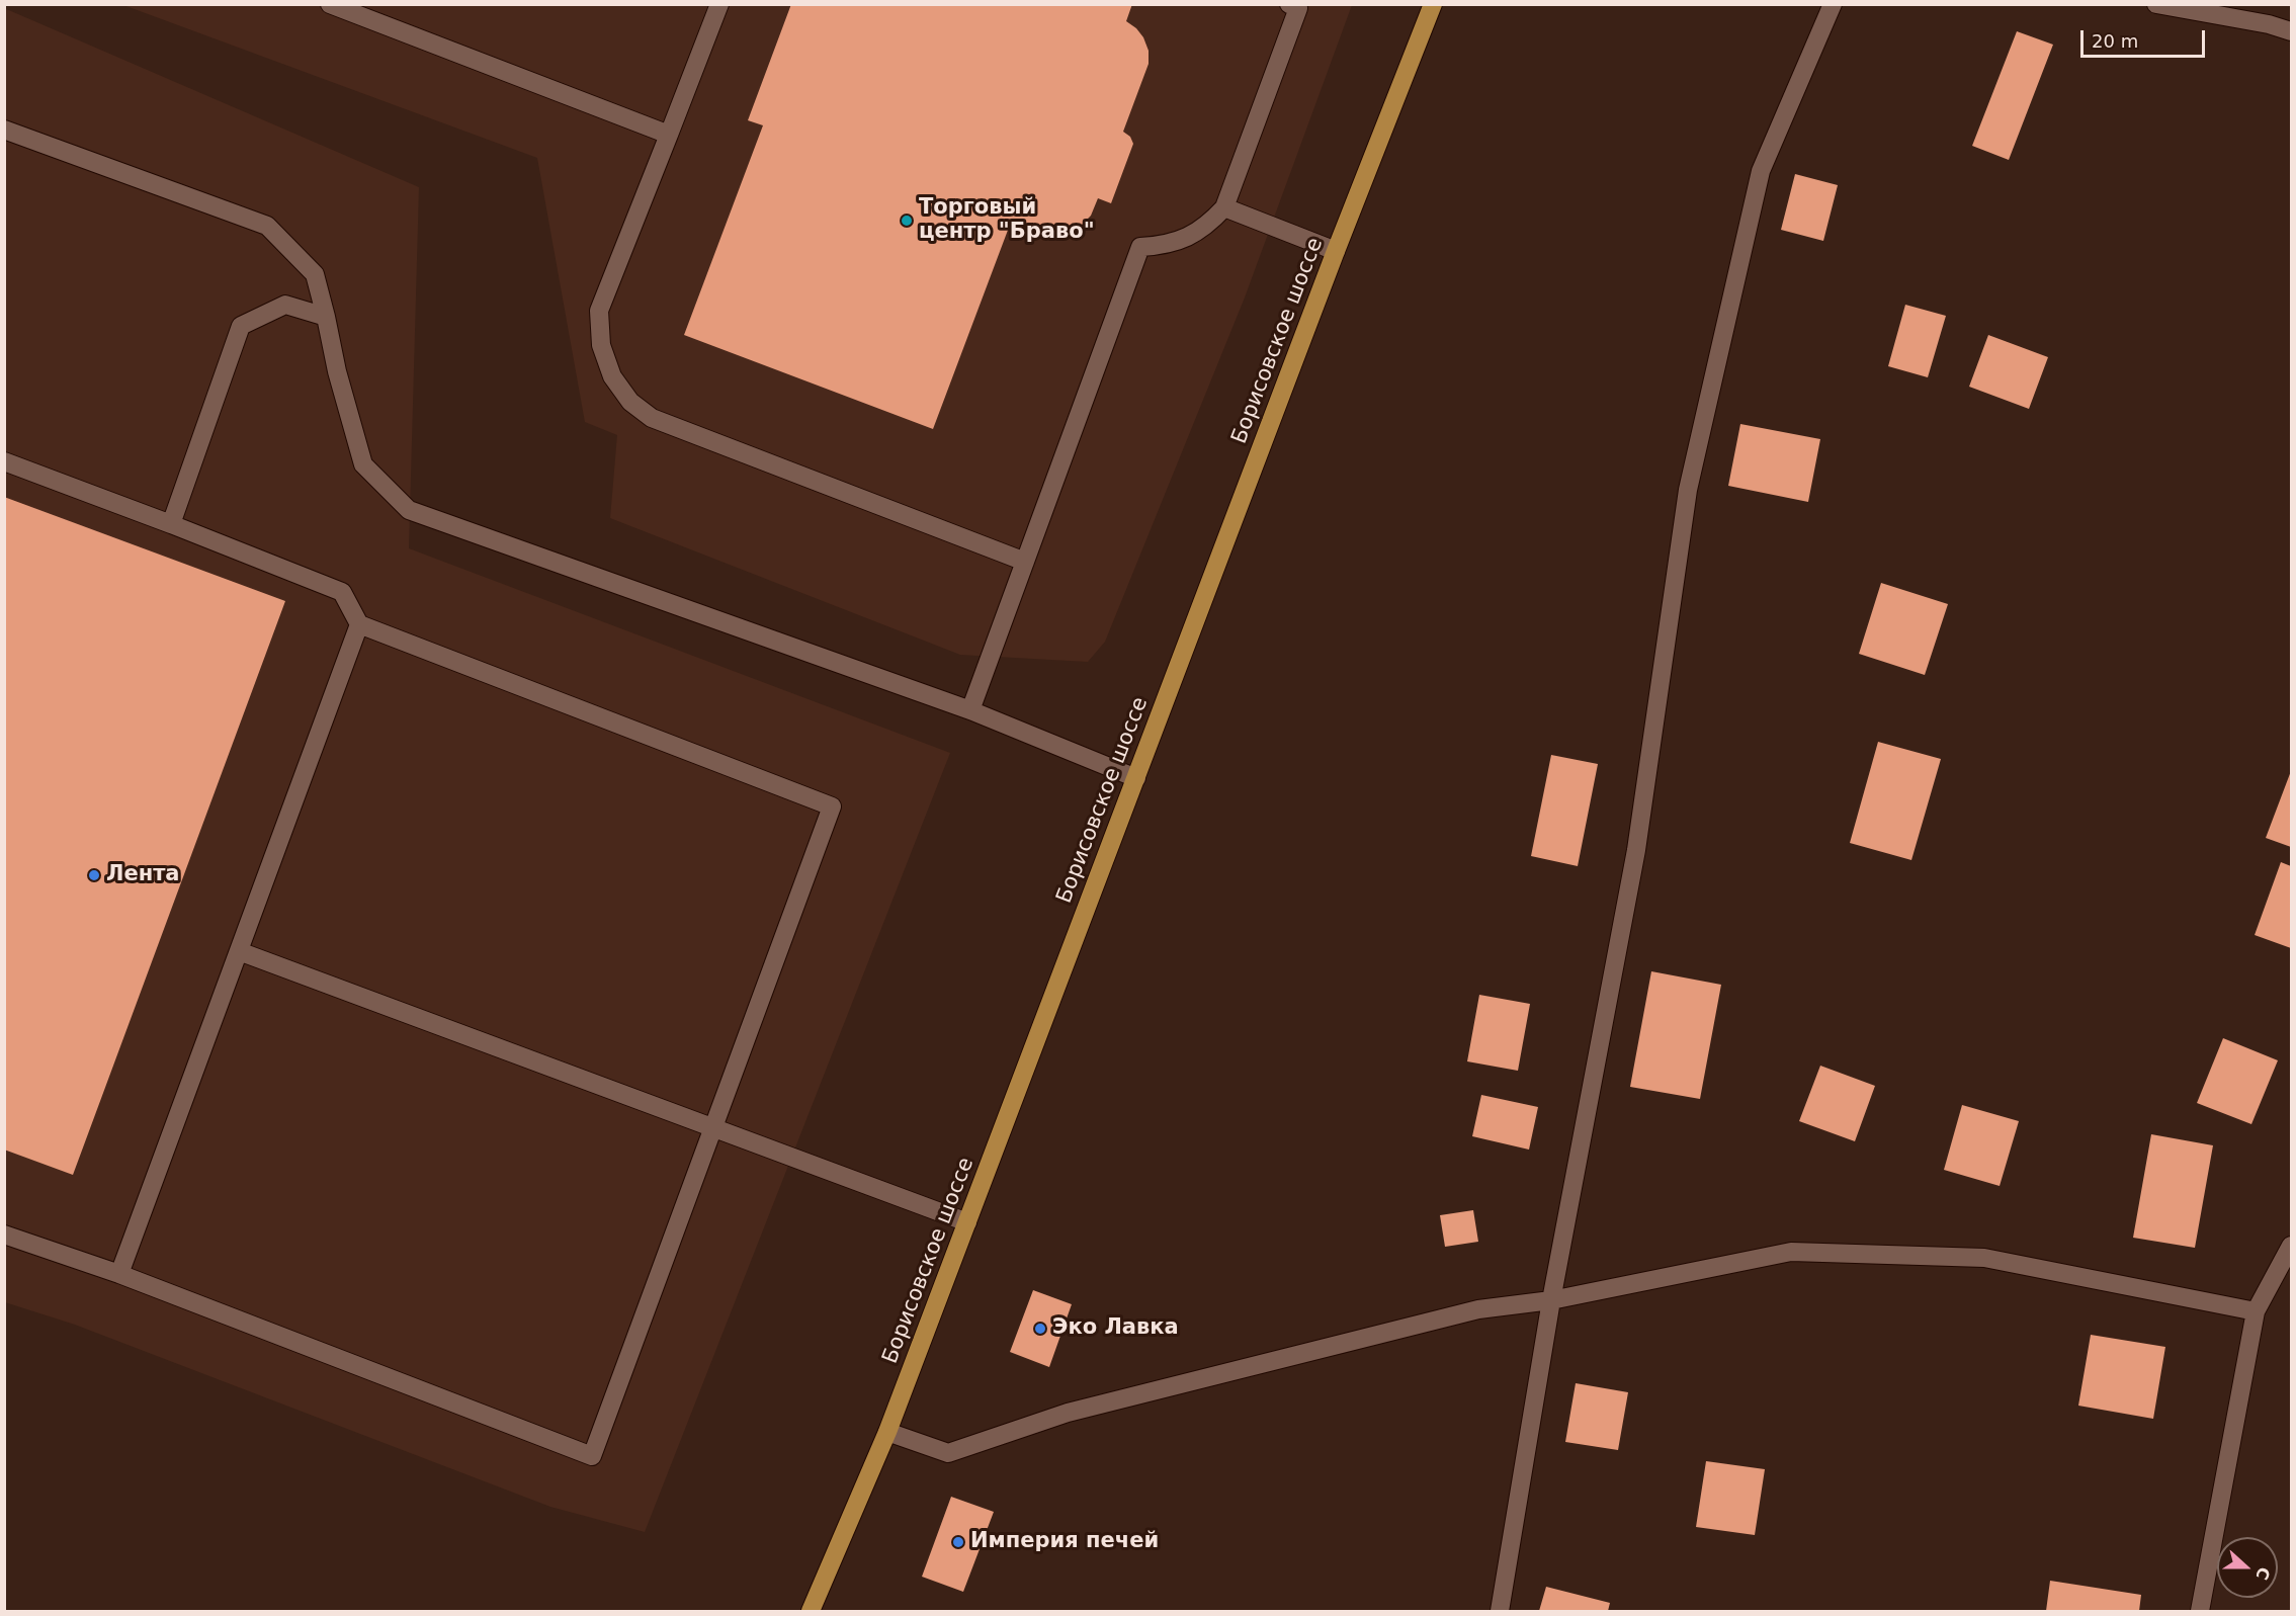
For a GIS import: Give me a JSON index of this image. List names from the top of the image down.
{
  "streets": {
    "main road": ["Борисовское шоссе"]
  },
  "places": [
    "Торговый центр \"Браво\"",
    "Лента",
    "Эко Лавка",
    "Империя печей"
  ],
  "scale_bar": "20 m",
  "north": "right"
}
